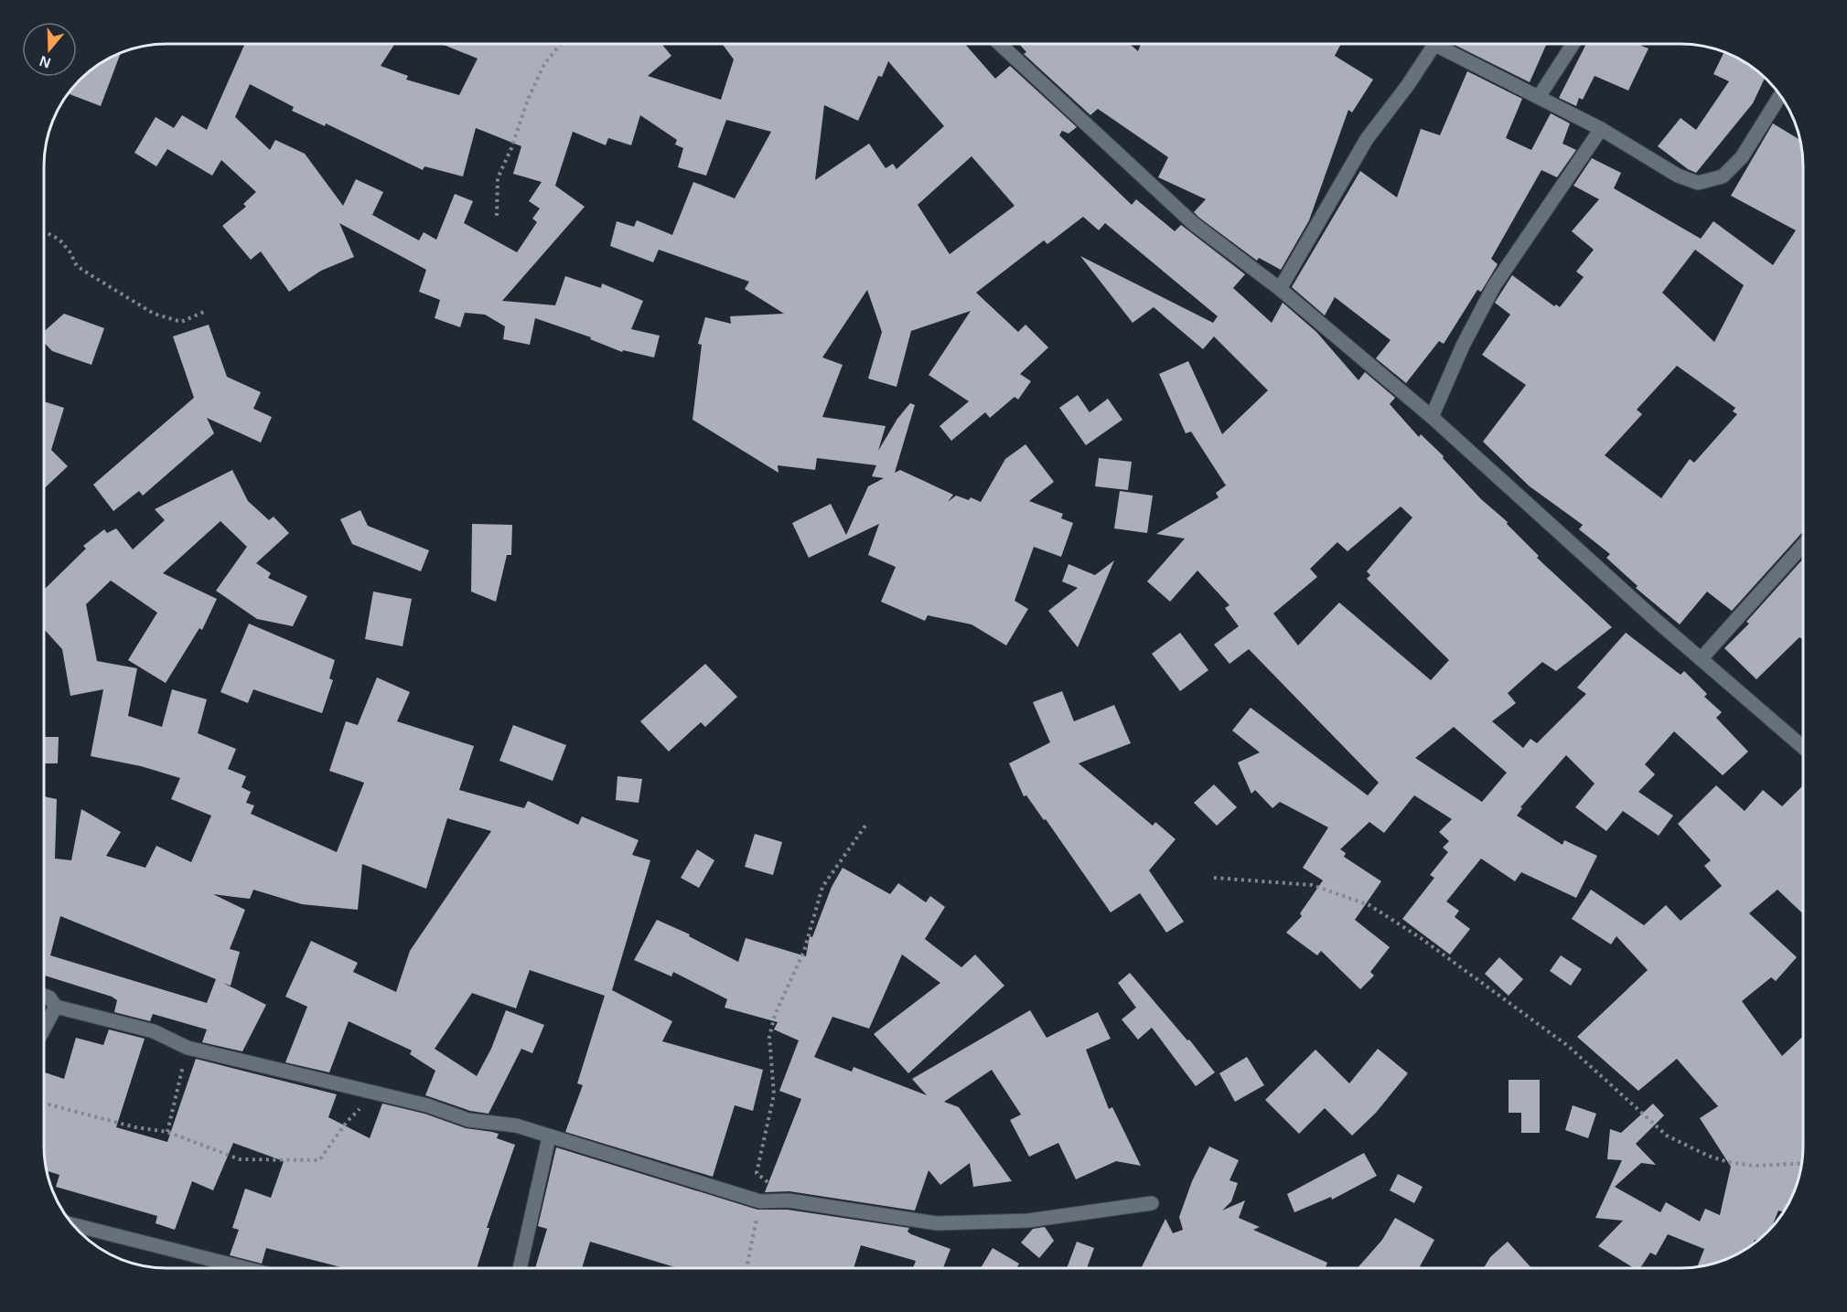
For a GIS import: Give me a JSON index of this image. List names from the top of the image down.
{
  "north": "bottom"
}
